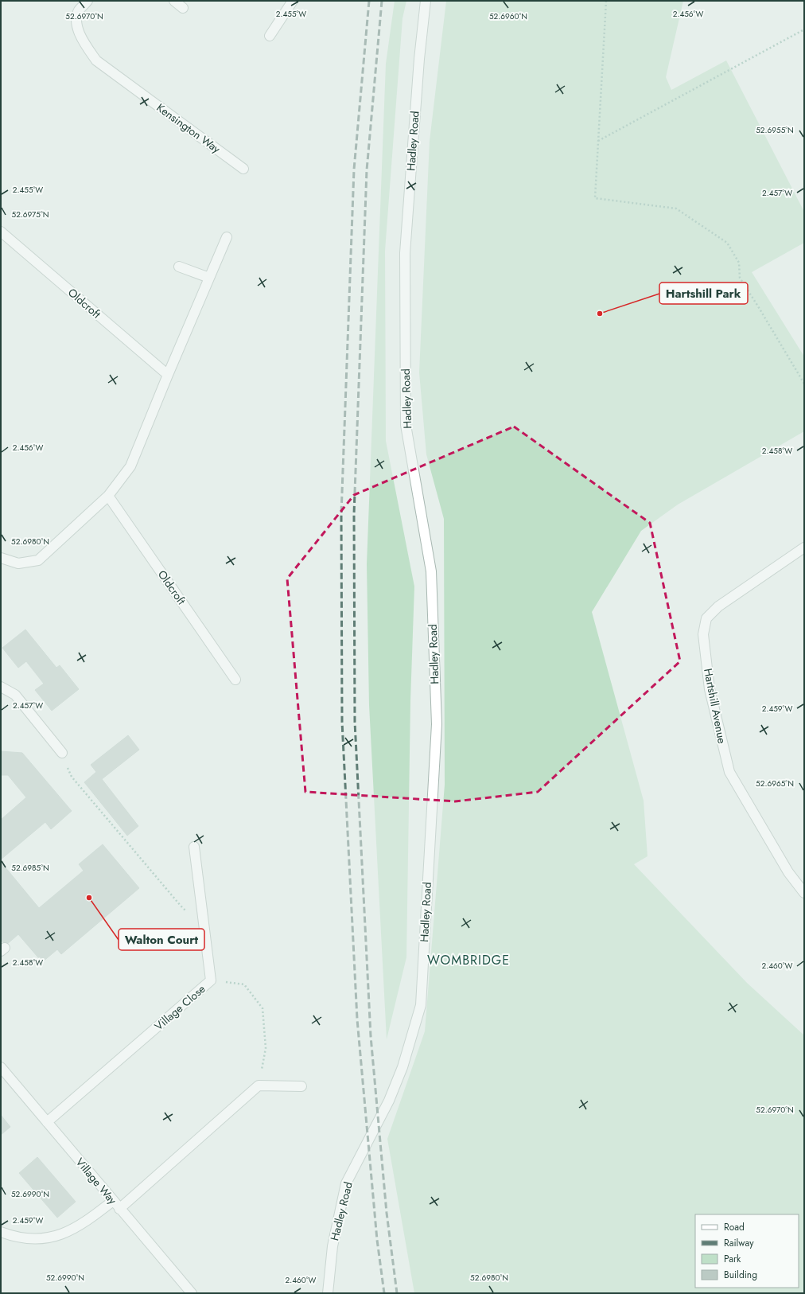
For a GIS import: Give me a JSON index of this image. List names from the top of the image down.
{
  "streets": {
    "street": [
      "Kensington Way",
      "Hadley Road",
      "Oldcroft",
      "Hartshill Avenue",
      "Village Close",
      "Village Way"
    ]
  },
  "crossings": [
    ["Village Close", "Village Way"]
  ],
  "districts": ["WOMBRIDGE"],
  "places": ["Hartshill Park", "Walton Court"],
  "legend": [
    "Road",
    "Railway",
    "Park",
    "Building"
  ],
  "coordinates": [
    "2.455°W",
    "2.456°W",
    "52.6970°N",
    "52.6960°N",
    "52.6955°N",
    "2.457°W",
    "52.6975°N",
    "2.458°W",
    "52.6980°N",
    "2.459°W",
    "52.6965°N",
    "52.6985°N",
    "2.460°W",
    "52.6990°N"
  ]
}
